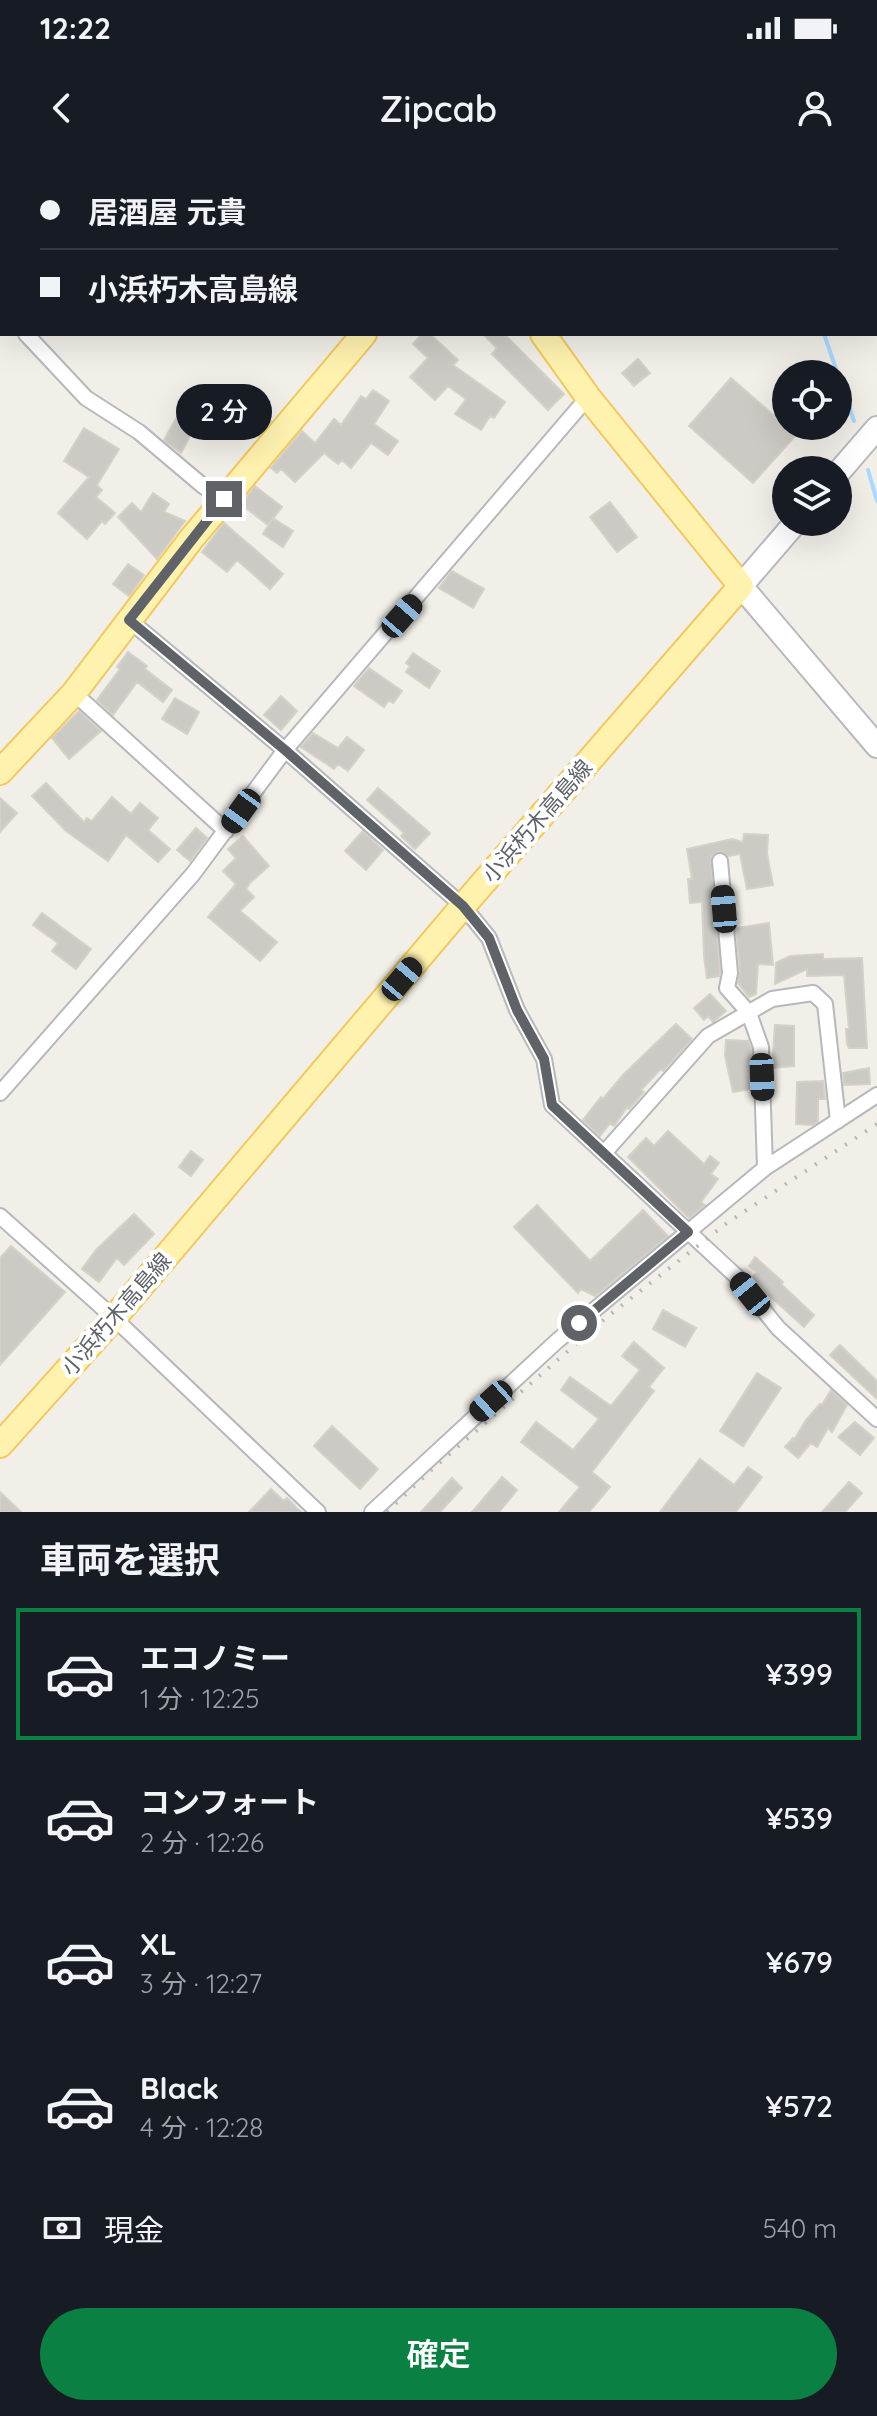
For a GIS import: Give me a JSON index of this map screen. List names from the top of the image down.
{
  "streets": {
    "main road": ["小浜朽木高島線"]
  },
  "page": {
    "status": "12:22",
    "header": "Zipcab",
    "banner": ["居酒屋 元貴", "小浜朽木高島線"],
    "bubble": "2 分",
    "heading": "車両を選択",
    "list": [
      {
        "name": "エコノミー",
        "note": "1 分 · 12:25",
        "value": "¥399"
      },
      {
        "name": "コンフォート",
        "note": "2 分 · 12:26",
        "value": "¥539"
      },
      {
        "name": "XL",
        "note": "3 分 · 12:27",
        "value": "¥679"
      },
      {
        "name": "Black",
        "note": "4 分 · 12:28",
        "value": "¥572"
      }
    ],
    "pay": ["現金", "540 m"],
    "buttons": "確定"
  }
}
